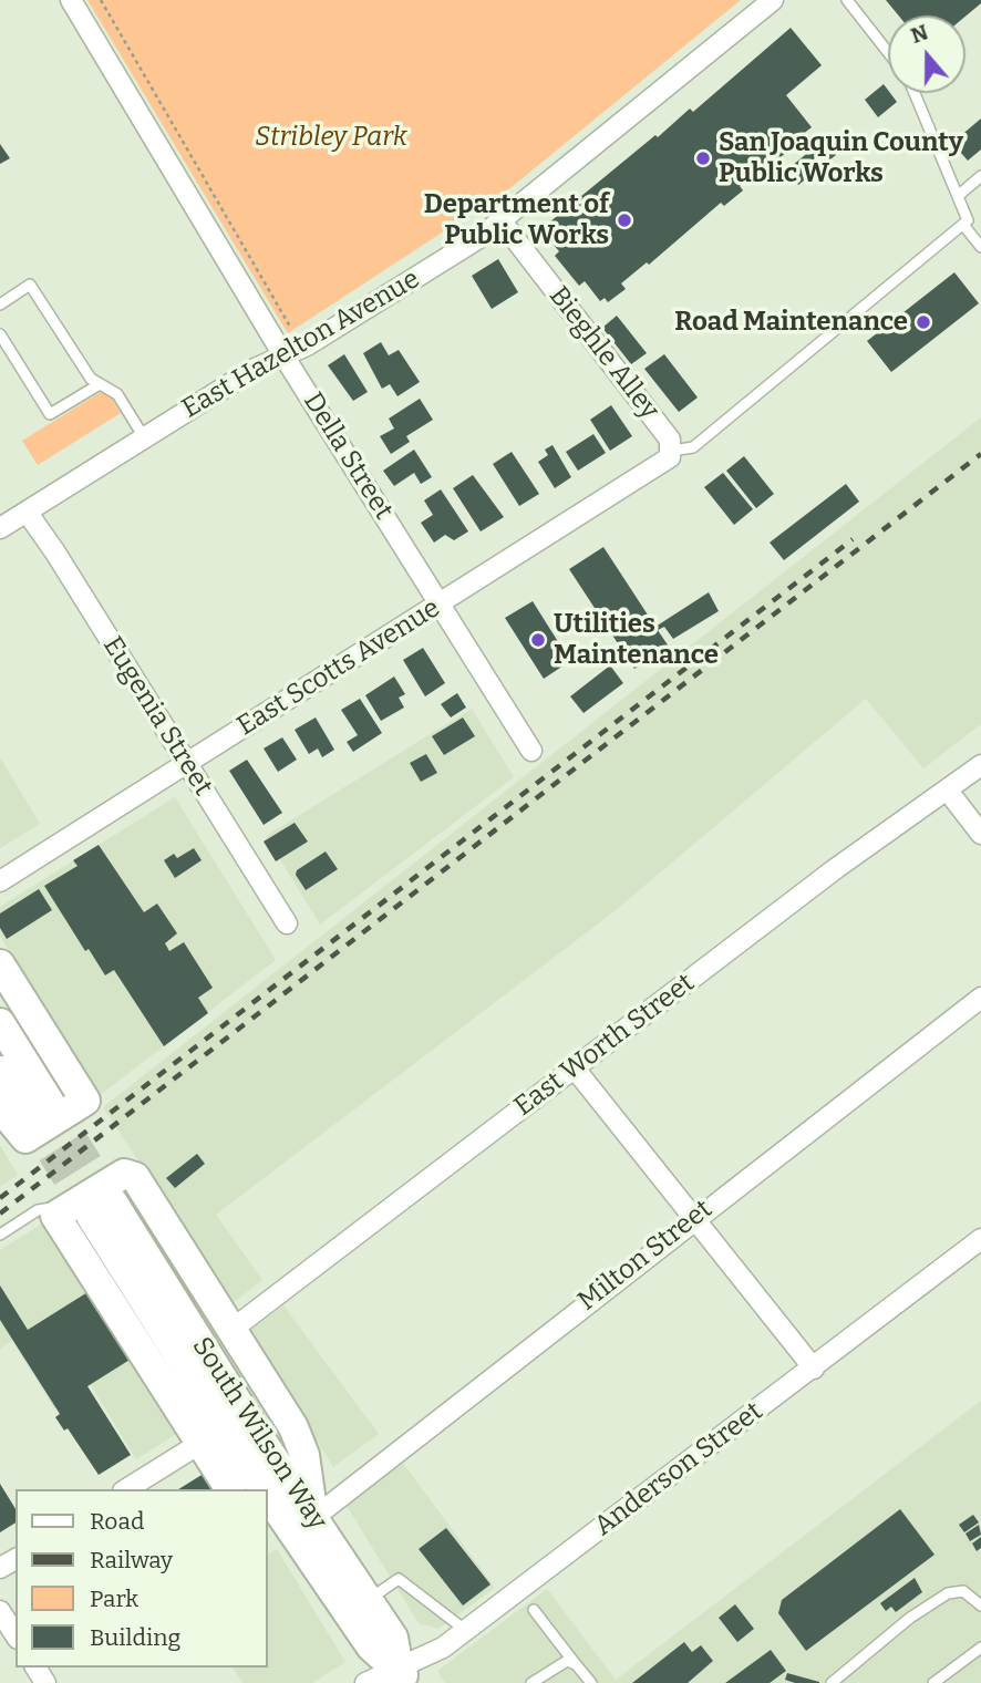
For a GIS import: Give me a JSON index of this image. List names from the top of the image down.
{
  "streets": {
    "main road": ["South Wilson Way"],
    "street": [
      "East Hazelton Avenue",
      "Bieghle Alley",
      "Della Street",
      "East Scotts Avenue",
      "Eugenia Street",
      "East Worth Street",
      "Milton Street",
      "Anderson Street"
    ]
  },
  "crossings": [
    ["East Hazelton Avenue", "Bieghle Alley"],
    ["East Hazelton Avenue", "Della Street"],
    ["East Hazelton Avenue", "Eugenia Street"],
    ["Bieghle Alley", "East Scotts Avenue"],
    ["Della Street", "East Scotts Avenue"],
    ["East Scotts Avenue", "Eugenia Street"],
    ["Milton Street", "South Wilson Way"],
    ["South Wilson Way", "Anderson Street"]
  ],
  "parks": ["Stribley Park"],
  "places": [
    "San Joaquin County Public Works",
    "Department of Public Works",
    "Road Maintenance",
    "Utilities Maintenance"
  ],
  "legend": [
    "Road",
    "Railway",
    "Park",
    "Building"
  ],
  "north": "top"
}
